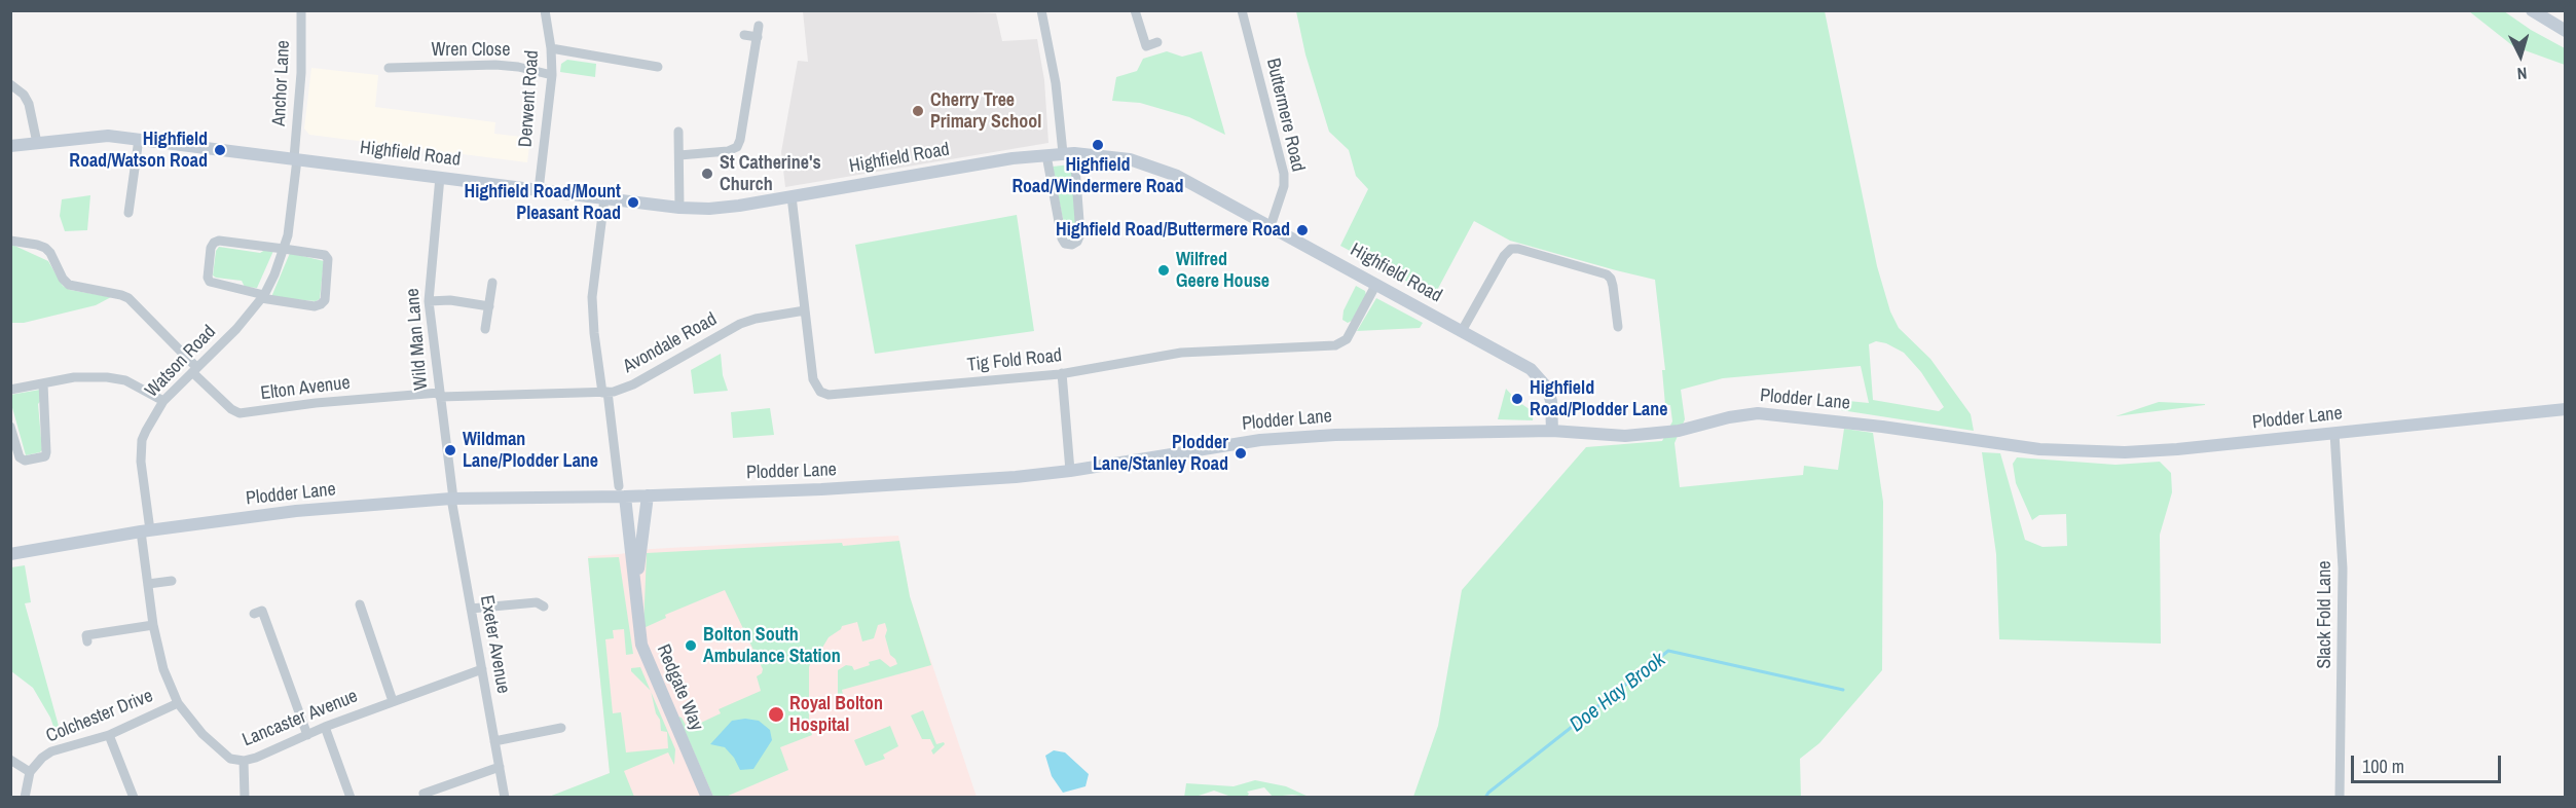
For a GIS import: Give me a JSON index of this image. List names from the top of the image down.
{
  "streets": {
    "main road": ["Highfield Road", "Plodder Lane", "Redgate Way"],
    "street": [
      "Wren Close",
      "Anchor Lane",
      "Derwent Road",
      "Buttermere Road",
      "Wild Man Lane",
      "Avondale Road",
      "Tig Fold Road",
      "Watson Road",
      "Elton Avenue",
      "Slack Fold Lane",
      "Exeter Avenue",
      "Colchester Drive",
      "Lancaster Avenue"
    ]
  },
  "crossings": [
    ["Wren Close", "Derwent Road"],
    ["Anchor Lane", "Highfield Road"],
    ["Anchor Lane", "Watson Road"],
    ["Derwent Road", "Highfield Road"],
    ["Buttermere Road", "Highfield Road"],
    ["Highfield Road", "Wild Man Lane"],
    ["Highfield Road", "Tig Fold Road"],
    ["Highfield Road", "Watson Road"],
    ["Highfield Road", "Plodder Lane"],
    ["Wild Man Lane", "Avondale Road"],
    ["Wild Man Lane", "Elton Avenue"],
    ["Wild Man Lane", "Plodder Lane"],
    ["Wild Man Lane", "Exeter Avenue"],
    ["Avondale Road", "Tig Fold Road"],
    ["Avondale Road", "Elton Avenue"],
    ["Watson Road", "Elton Avenue"],
    ["Watson Road", "Plodder Lane"],
    ["Watson Road", "Lancaster Avenue"],
    ["Plodder Lane", "Slack Fold Lane"],
    ["Plodder Lane", "Exeter Avenue"],
    ["Plodder Lane", "Redgate Way"],
    ["Plodder Lane", "Lancaster Avenue"],
    ["Exeter Avenue", "Lancaster Avenue"],
    ["Colchester Drive", "Lancaster Avenue"]
  ],
  "water": ["Doe Hay Brook"],
  "places": [
    "Cherry Tree Primary School",
    "Highfield Road/Windermere Road",
    "Highfield Road/Watson Road",
    "St Catherine's Church",
    "Highfield Road/Mount Pleasant Road",
    "Highfield Road/Buttermere Road",
    "Wilfred Geere House",
    "Highfield Road/Plodder Lane",
    "Wildman Lane/Plodder Lane",
    "Plodder Lane/Stanley Road",
    "Bolton South Ambulance Station",
    "Royal Bolton Hospital"
  ],
  "scale_bar": "100 m",
  "north": "bottom"
}
